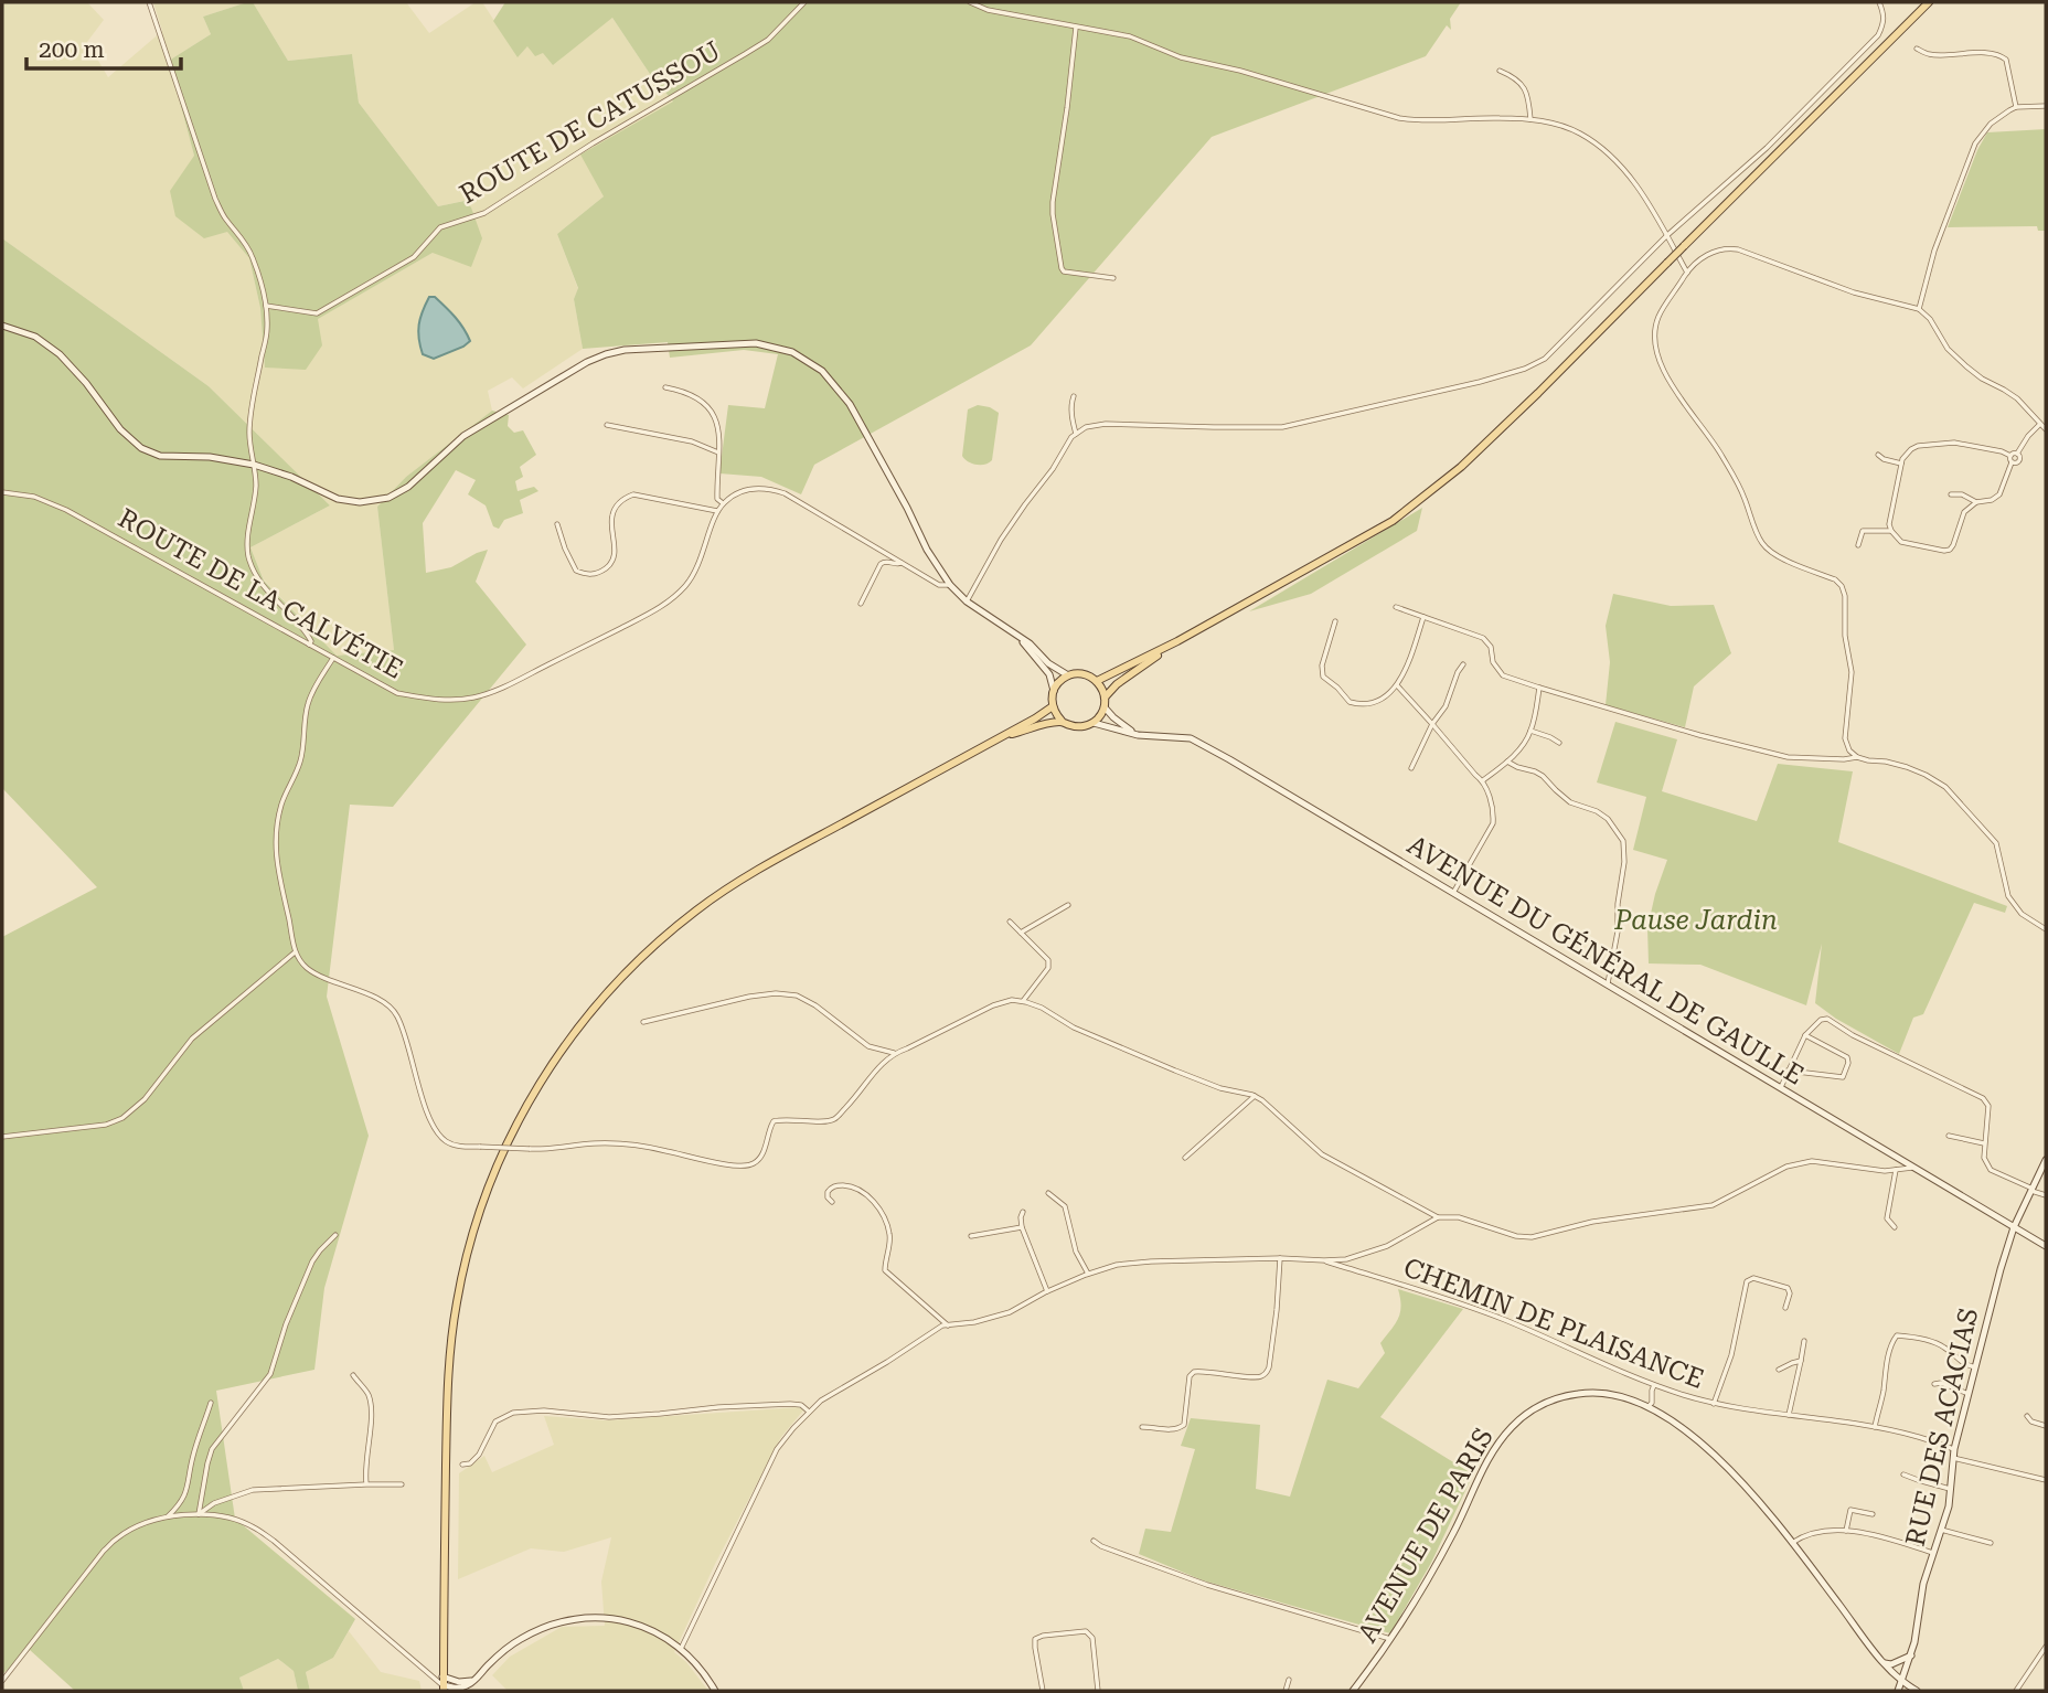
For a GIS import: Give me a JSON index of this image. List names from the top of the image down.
{
  "streets": {
    "main road": ["AVENUE DU GÉNÉRAL DE GAULLE", "RUE DES ACACIAS", "AVENUE DE PARIS"],
    "street": ["ROUTE DE CATUSSOU", "ROUTE DE LA CALVÉTIE", "CHEMIN DE PLAISANCE"]
  },
  "crossings": [
    ["AVENUE DU GÉNÉRAL DE GAULLE", "RUE DES ACACIAS"],
    ["CHEMIN DE PLAISANCE", "RUE DES ACACIAS"],
    ["RUE DES ACACIAS", "AVENUE DE PARIS"]
  ],
  "parks": ["Pause Jardin"],
  "scale_bar": "200 m"
}
